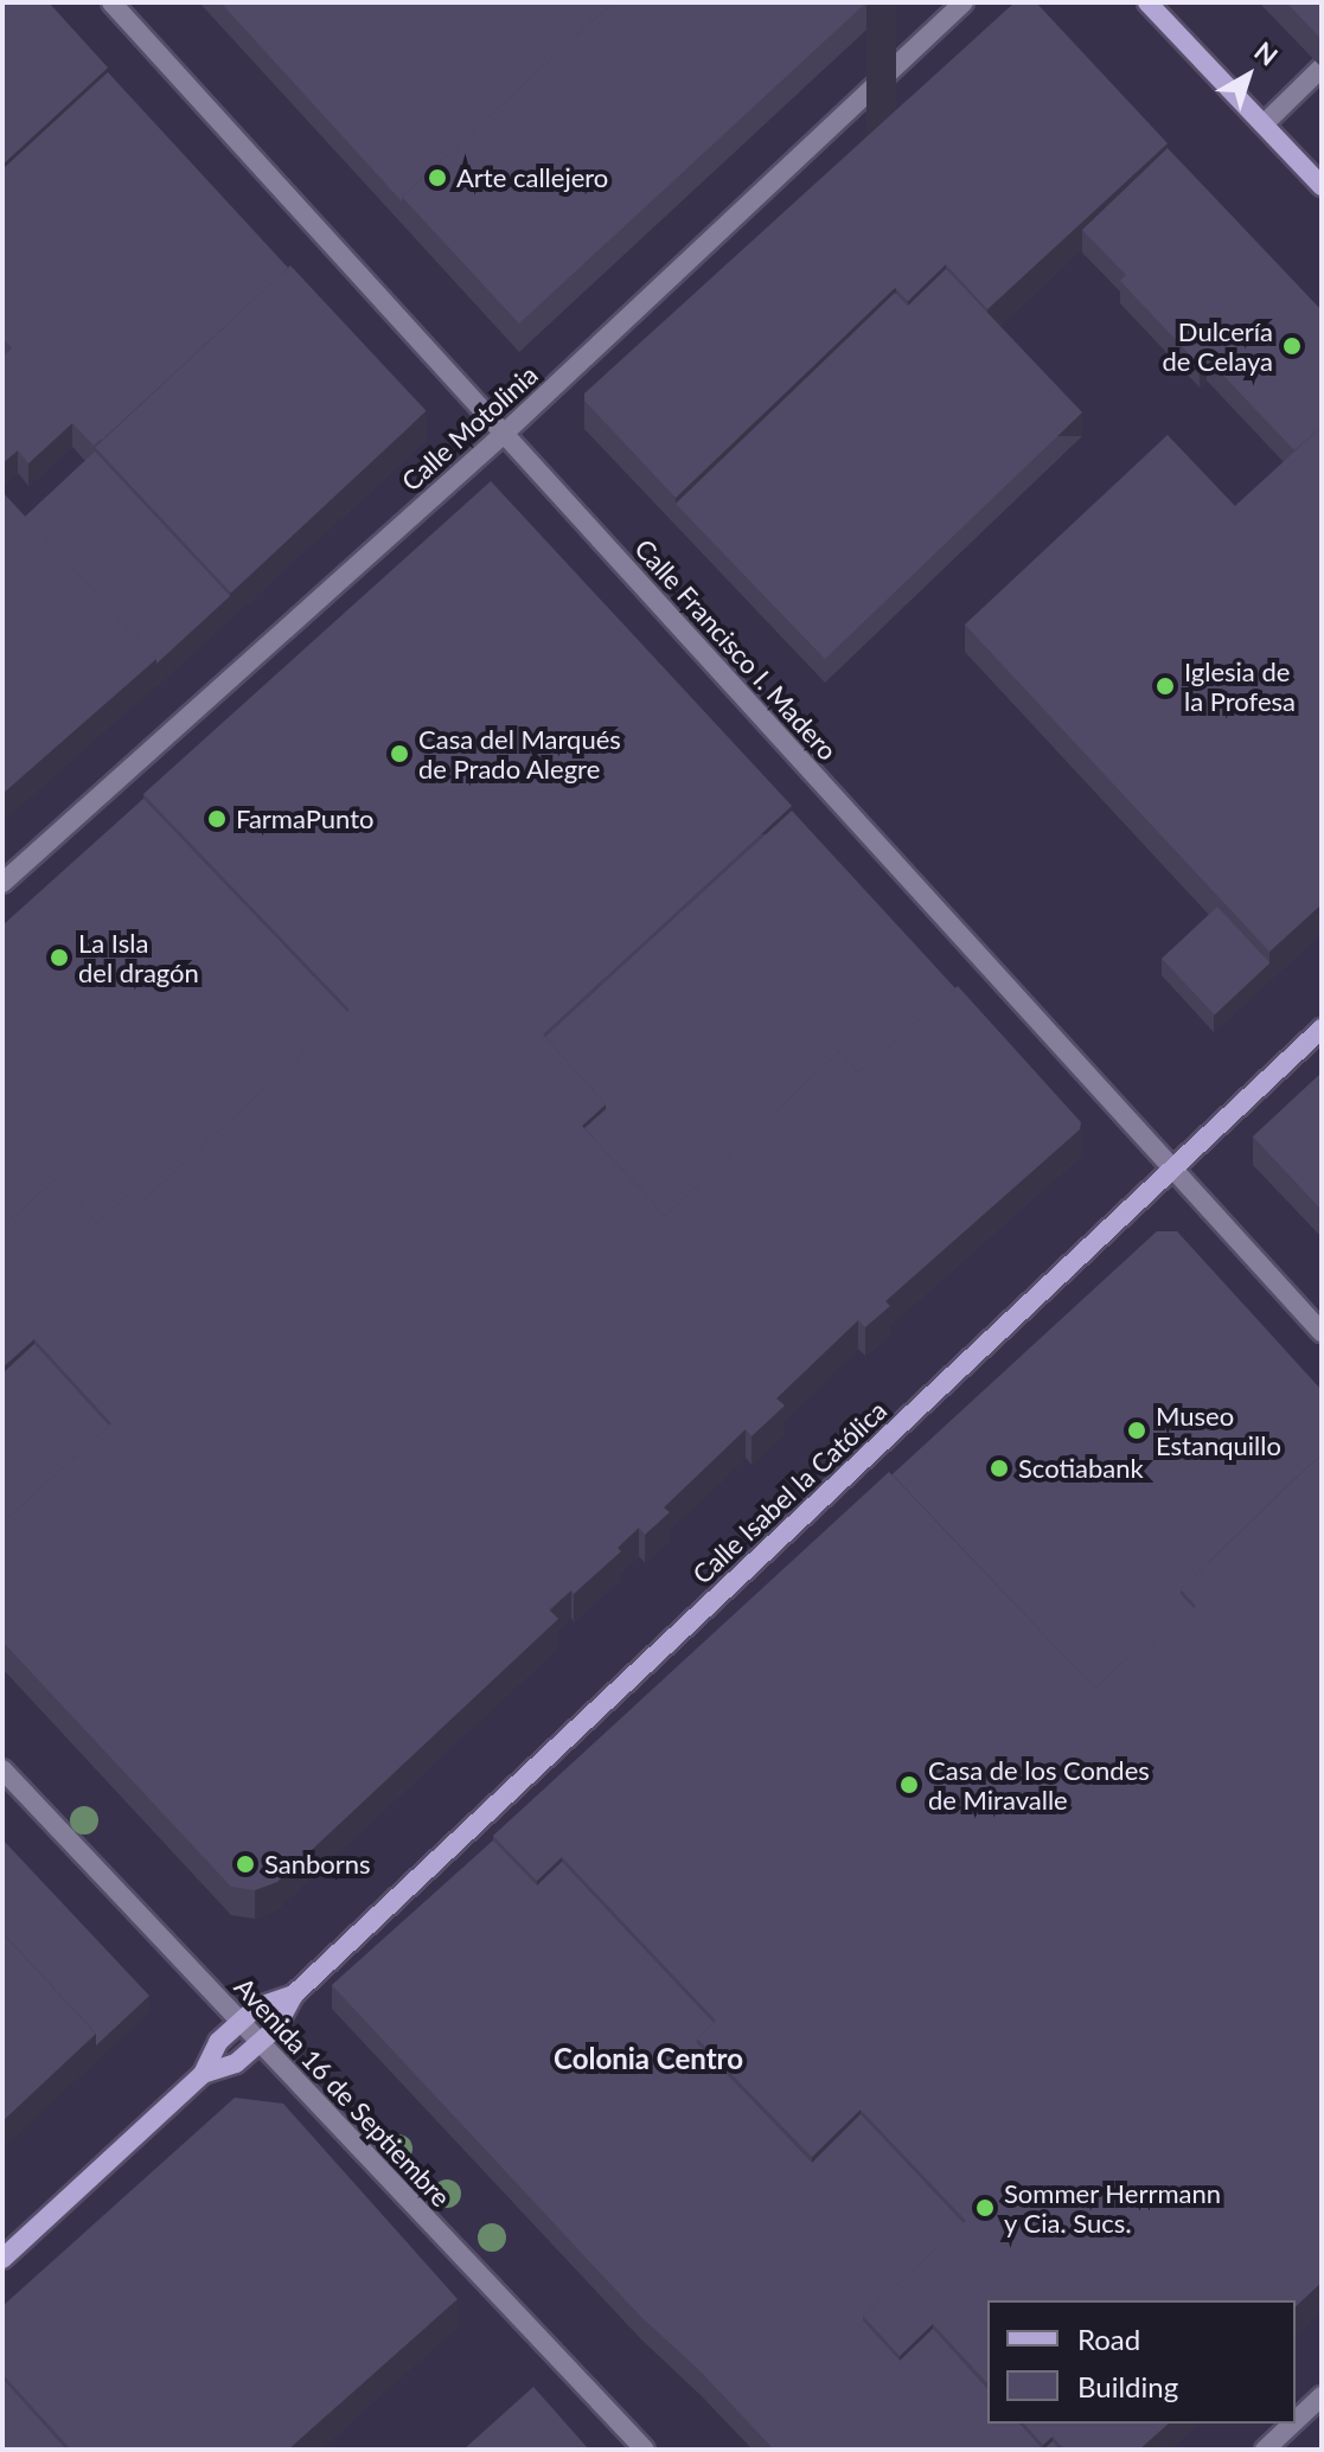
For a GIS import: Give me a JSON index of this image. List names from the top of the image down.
{
  "streets": {
    "street": [
      "Calle Motolinia",
      "Calle Francisco I. Madero",
      "Calle Isabel la Católica",
      "Avenida 16 de Septiembre"
    ]
  },
  "crossings": [
    ["Calle Motolinia", "Calle Francisco I. Madero"],
    ["Calle Francisco I. Madero", "Calle Isabel la Católica"],
    ["Calle Isabel la Católica", "Avenida 16 de Septiembre"]
  ],
  "districts": ["Colonia Centro"],
  "places": [
    "Arte callejero",
    "Dulcería de Celaya",
    "Iglesia de la Profesa",
    "Casa del Marqués de Prado Alegre",
    "FarmaPunto",
    "La Isla del dragón",
    "Museo Estanquillo",
    "Scotiabank",
    "Casa de los Condes de Miravalle",
    "Sanborns",
    "Sommer Herrmann y Cia. Sucs."
  ],
  "legend": ["Road", "Building"],
  "north": "top right"
}
